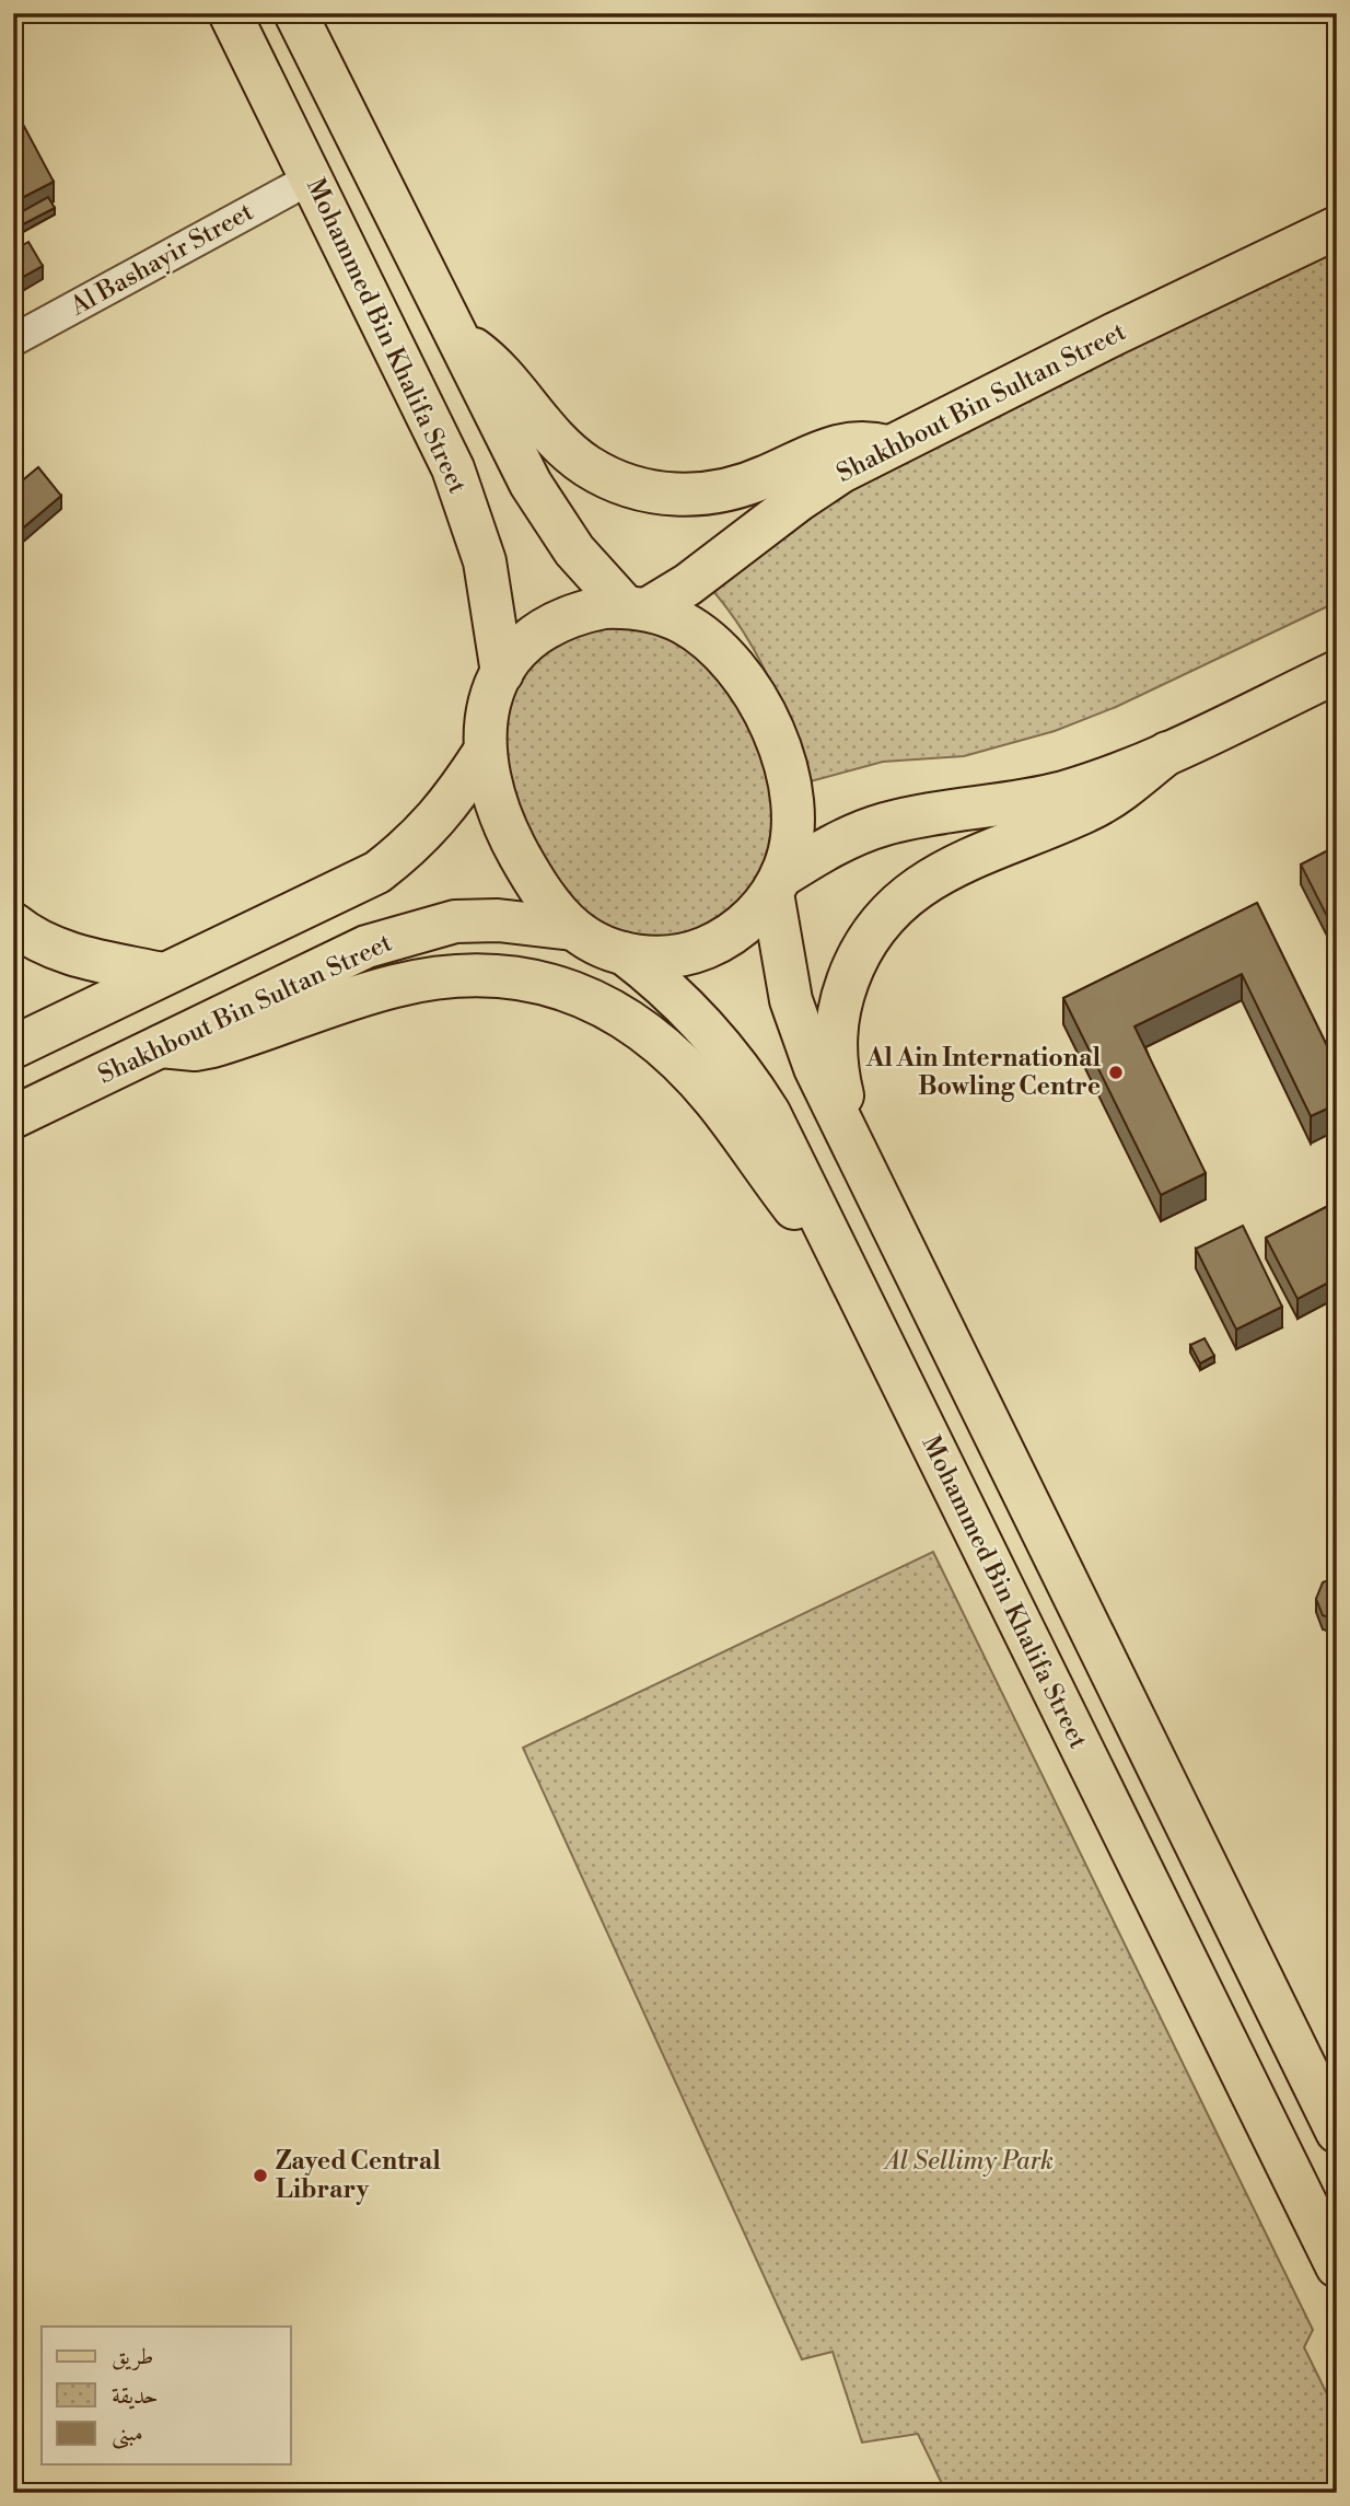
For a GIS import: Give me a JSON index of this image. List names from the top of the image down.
{
  "streets": {
    "main road": ["Mohammed Bin Khalifa Street", "Shakhbout Bin Sultan Street"],
    "street": ["Al Bashayir Street"]
  },
  "crossings": [
    ["Al Bashayir Street", "Mohammed Bin Khalifa Street"]
  ],
  "parks": ["Al Sellimy Park"],
  "places": ["Al Ain International Bowling Centre", "Zayed Central Library"],
  "legend": ["طريق", "حديقة", "مبنى"]
}
